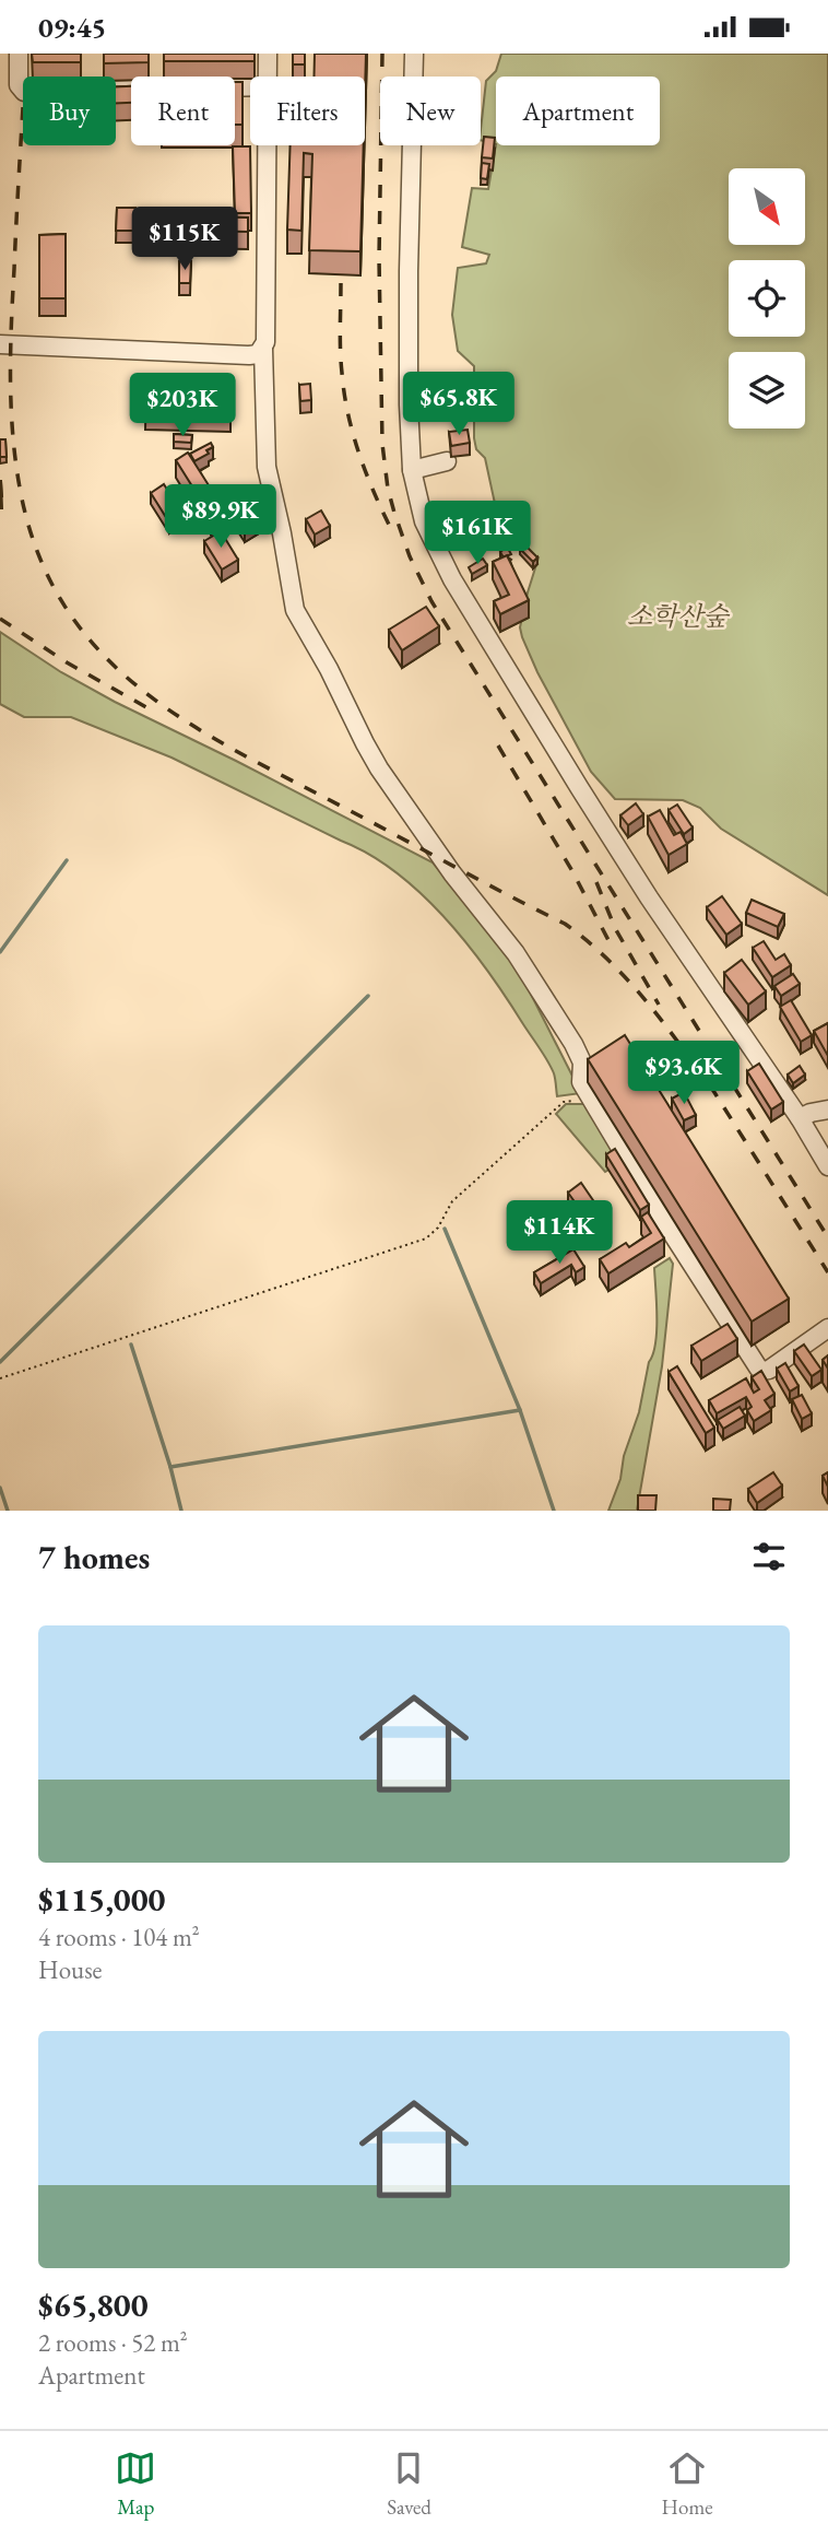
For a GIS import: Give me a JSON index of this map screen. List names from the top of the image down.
{
  "parks": ["소학산숲"],
  "north": "bottom right",
  "page": {
    "status": "09:45",
    "chip": [
      "Buy",
      "Rent",
      "Filters",
      "New",
      "Apartment"
    ],
    "price": [
      "$115K",
      "$65.8K",
      "$203K",
      "$89.9K",
      "$161K",
      "$93.6K",
      "$114K"
    ],
    "heading": "7 homes",
    "list": [
      {
        "name": "$115,000",
        "note": "4 rooms · 104 m² · House"
      },
      {
        "name": "$65,800",
        "note": "2 rooms · 52 m² · Apartment"
      }
    ],
    "tabs": ["Map", "Saved", "Home"]
  }
}
